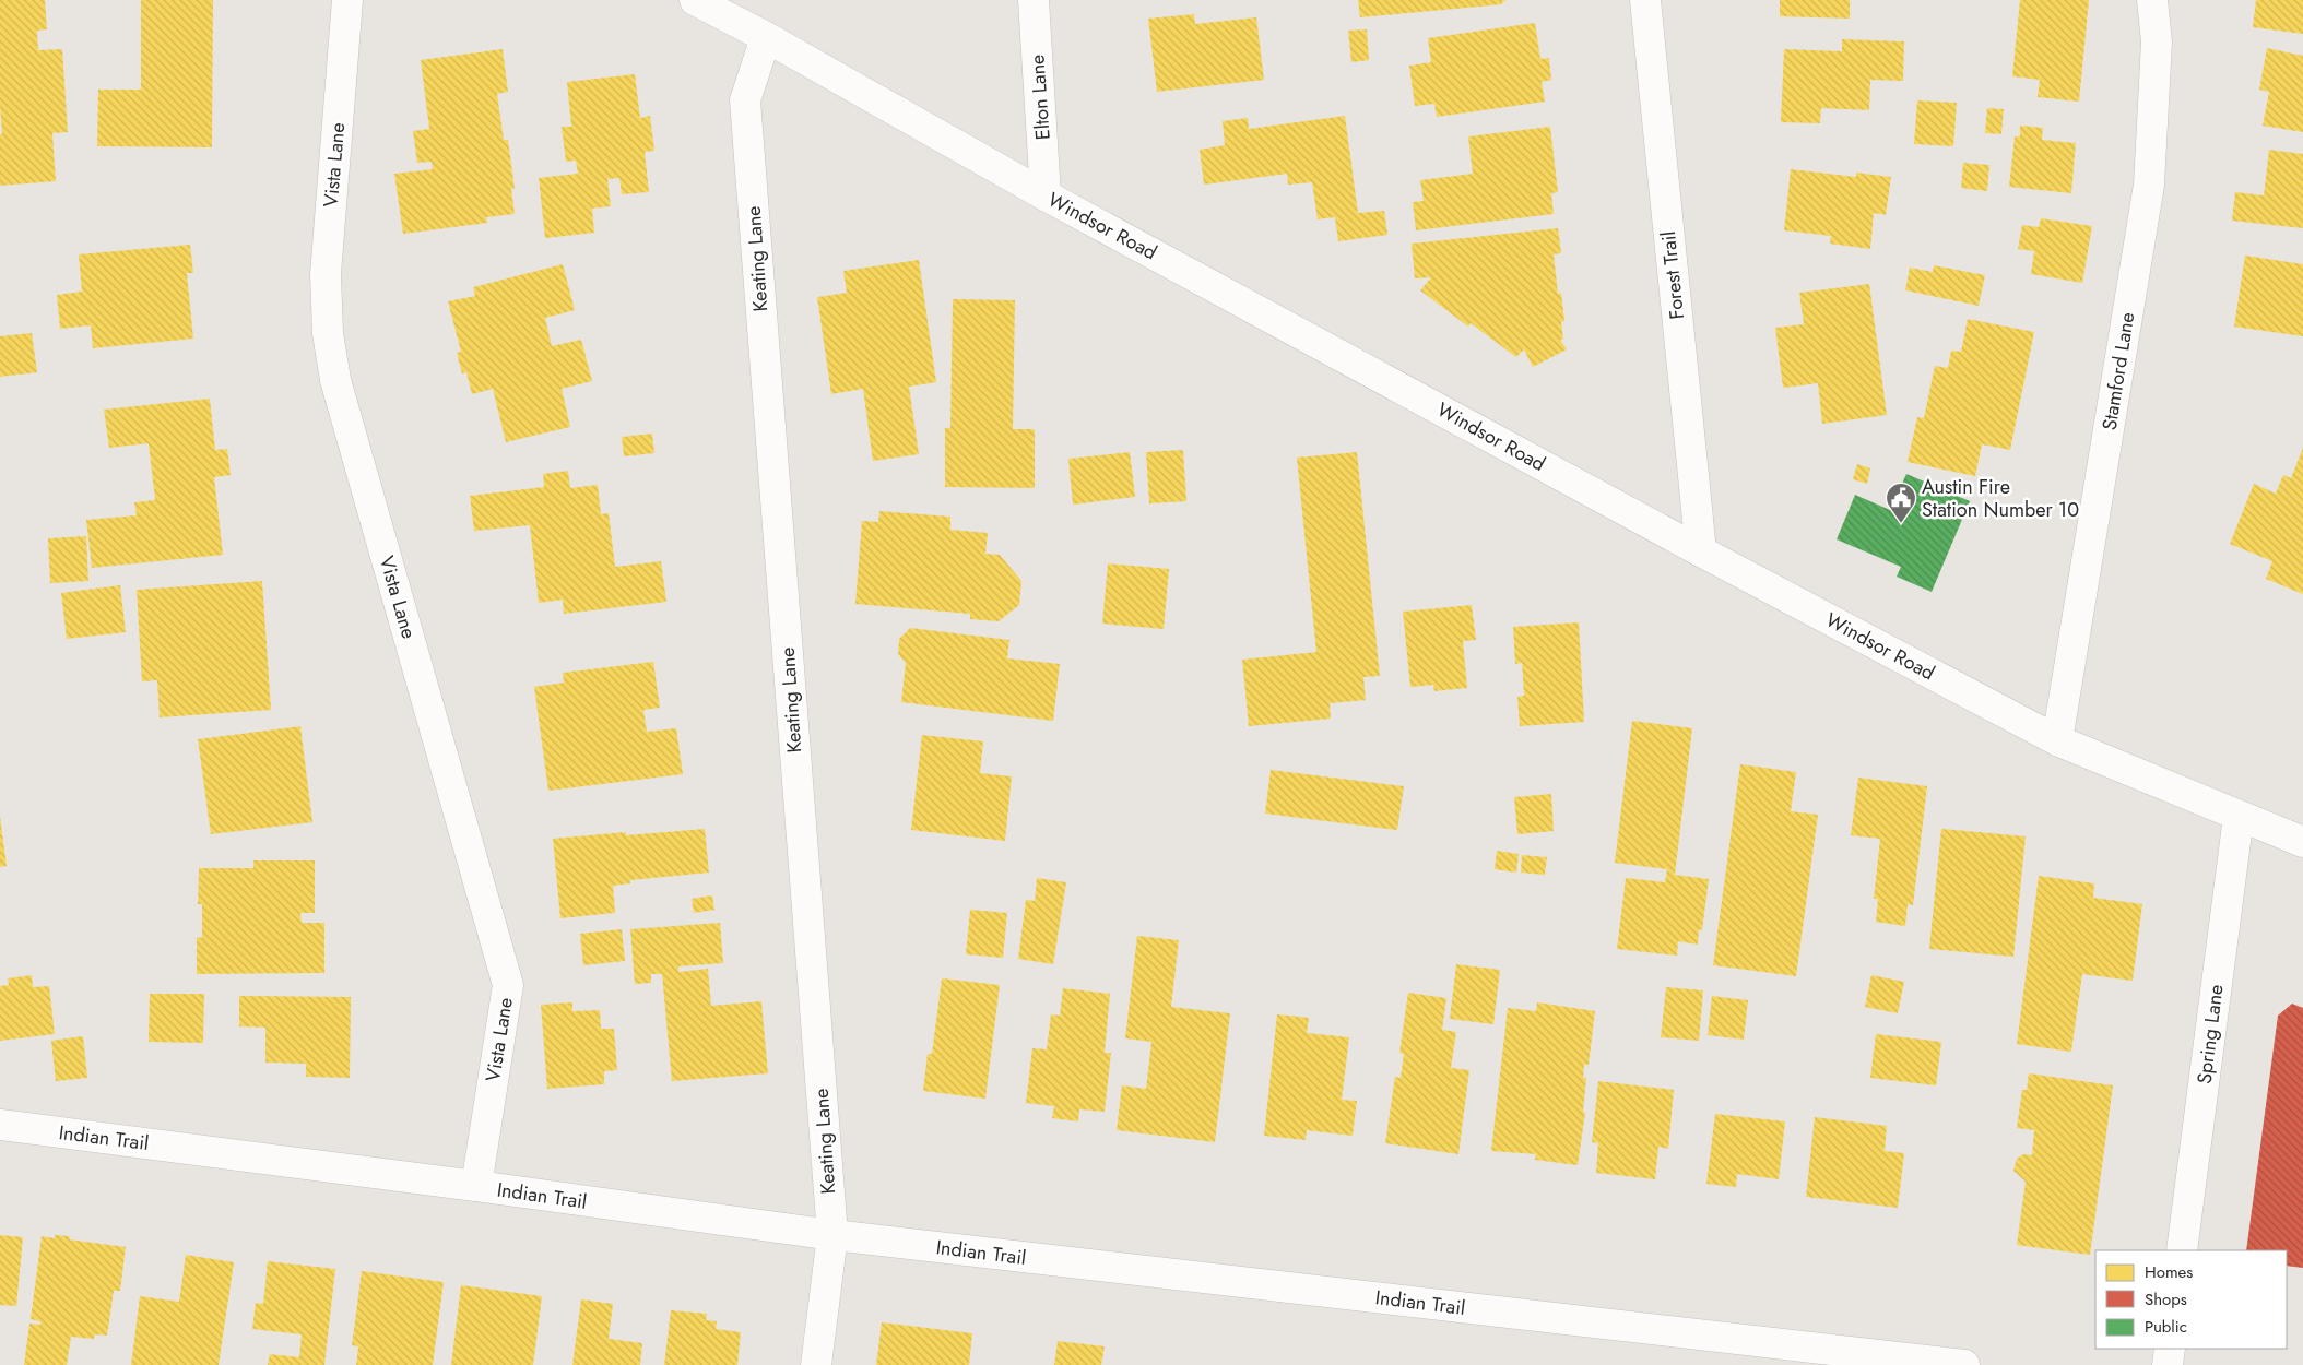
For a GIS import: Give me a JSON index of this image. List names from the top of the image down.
{
  "streets": {
    "street": [
      "Elton Lane",
      "Vista Lane",
      "Windsor Road",
      "Keating Lane",
      "Forest Trail",
      "Stamford Lane",
      "Spring Lane",
      "Indian Trail"
    ]
  },
  "crossings": [
    ["Elton Lane", "Windsor Road"],
    ["Vista Lane", "Indian Trail"],
    ["Windsor Road", "Keating Lane"],
    ["Windsor Road", "Forest Trail"],
    ["Windsor Road", "Stamford Lane"],
    ["Windsor Road", "Spring Lane"],
    ["Keating Lane", "Indian Trail"]
  ],
  "places": {
    "public building": ["Austin Fire Station Number 10"]
  },
  "legend": ["Homes", "Shops", "Public"]
}
